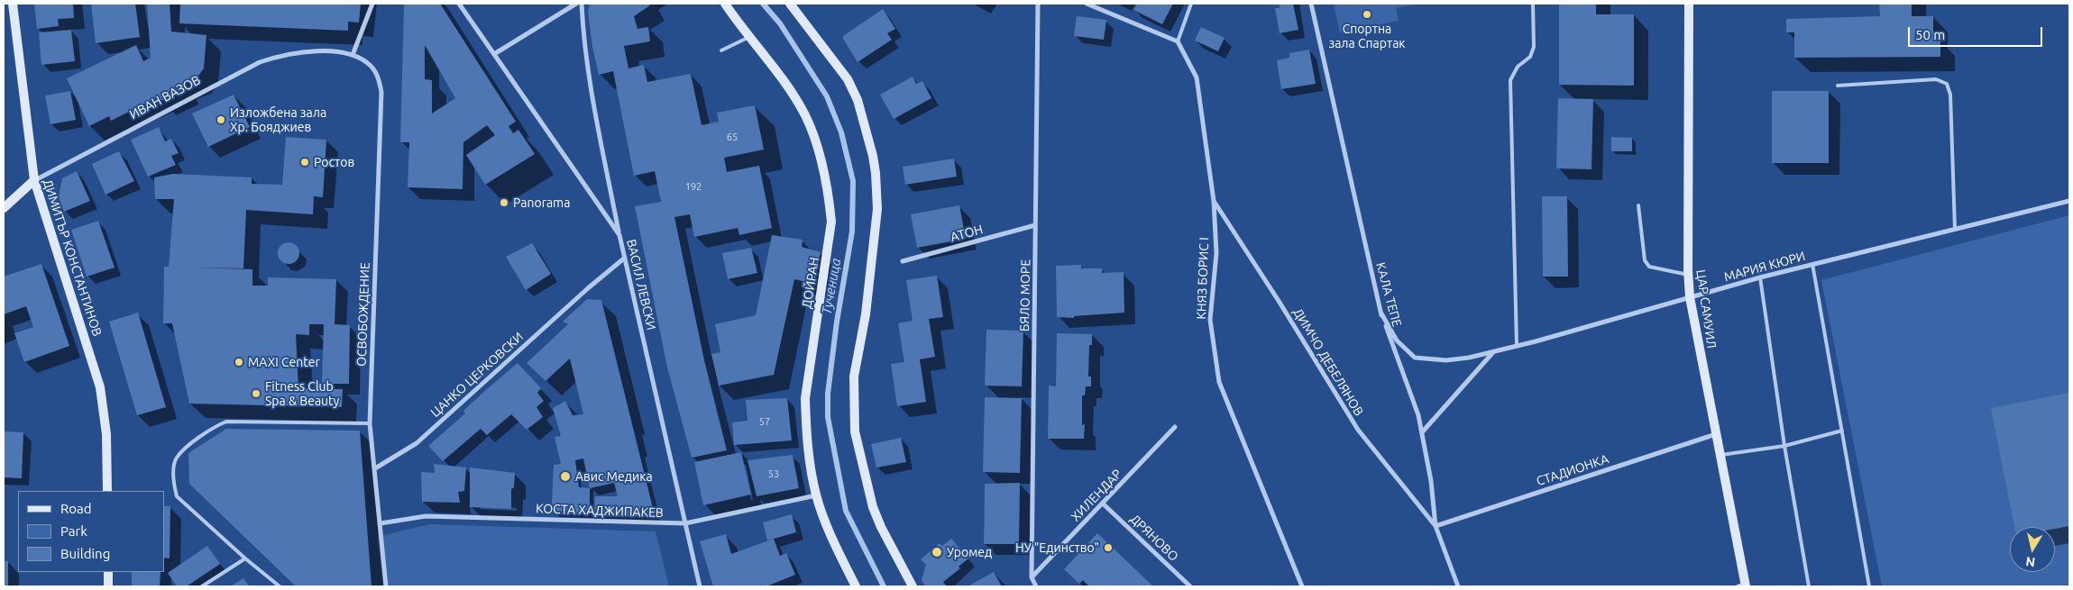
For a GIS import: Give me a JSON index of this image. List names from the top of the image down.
{
  "streets": {
    "main road": [
      "ИВАН ВАЗОВ",
      "ДИМИТЪР КОНСТАНТИНОВ",
      "ДОЙРАН",
      "ЦАР САМУИЛ"
    ],
    "street": [
      "АТОН",
      "МАРИЯ КЮРИ",
      "КНЯЗ БОРИС I",
      "ВАСИЛ ЛЕВСКИ",
      "КАЛА ТЕПЕ",
      "БЯЛО МОРЕ",
      "ОСВОБОЖДЕНИЕ",
      "ДИМЧО ДЕБЕЛЯНОВ",
      "ЦАНКО ЦЕРКОВСКИ",
      "СТАДИОНКА",
      "ХИЛЕНДАР",
      "КОСТА ХАДЖИПАКЕВ",
      "ДРЯНОВО"
    ]
  },
  "crossings": [
    ["ИВАН ВАЗОВ", "ДИМИТЪР КОНСТАНТИНОВ"],
    ["ИВАН ВАЗОВ", "ОСВОБОЖДЕНИЕ"],
    ["АТОН", "БЯЛО МОРЕ"],
    ["МАРИЯ КЮРИ", "КАЛА ТЕПЕ"],
    ["МАРИЯ КЮРИ", "ЦАР САМУИЛ"],
    ["КНЯЗ БОРИС I", "ДИМЧО ДЕБЕЛЯНОВ"],
    ["ДОЙРАН", "КОСТА ХАДЖИПАКЕВ"],
    ["ВАСИЛ ЛЕВСКИ", "ЦАНКО ЦЕРКОВСКИ"],
    ["ВАСИЛ ЛЕВСКИ", "КОСТА ХАДЖИПАКЕВ"],
    ["КАЛА ТЕПЕ", "ДИМЧО ДЕБЕЛЯНОВ"],
    ["КАЛА ТЕПЕ", "СТАДИОНКА"],
    ["БЯЛО МОРЕ", "ХИЛЕНДАР"],
    ["ЦАР САМУИЛ", "СТАДИОНКА"],
    ["ОСВОБОЖДЕНИЕ", "ЦАНКО ЦЕРКОВСКИ"],
    ["ОСВОБОЖДЕНИЕ", "КОСТА ХАДЖИПАКЕВ"],
    ["ДИМЧО ДЕБЕЛЯНОВ", "СТАДИОНКА"],
    ["ХИЛЕНДАР", "ДРЯНОВО"]
  ],
  "water": ["Тученица"],
  "places": [
    "Спортна зала Спартак",
    "Изложбена зала Хр. Бояджиев",
    "Ростов",
    "Panorama",
    "MAXI Center",
    "Fitness Club Spa & Beauty",
    "Авис Медика",
    "НУ \"Единство\"",
    "Уромед"
  ],
  "house_numbers": [
    "65",
    "192",
    "57",
    "53"
  ],
  "legend": ["Road", "Park", "Building"],
  "scale_bar": "50 m",
  "north": "bottom"
}
